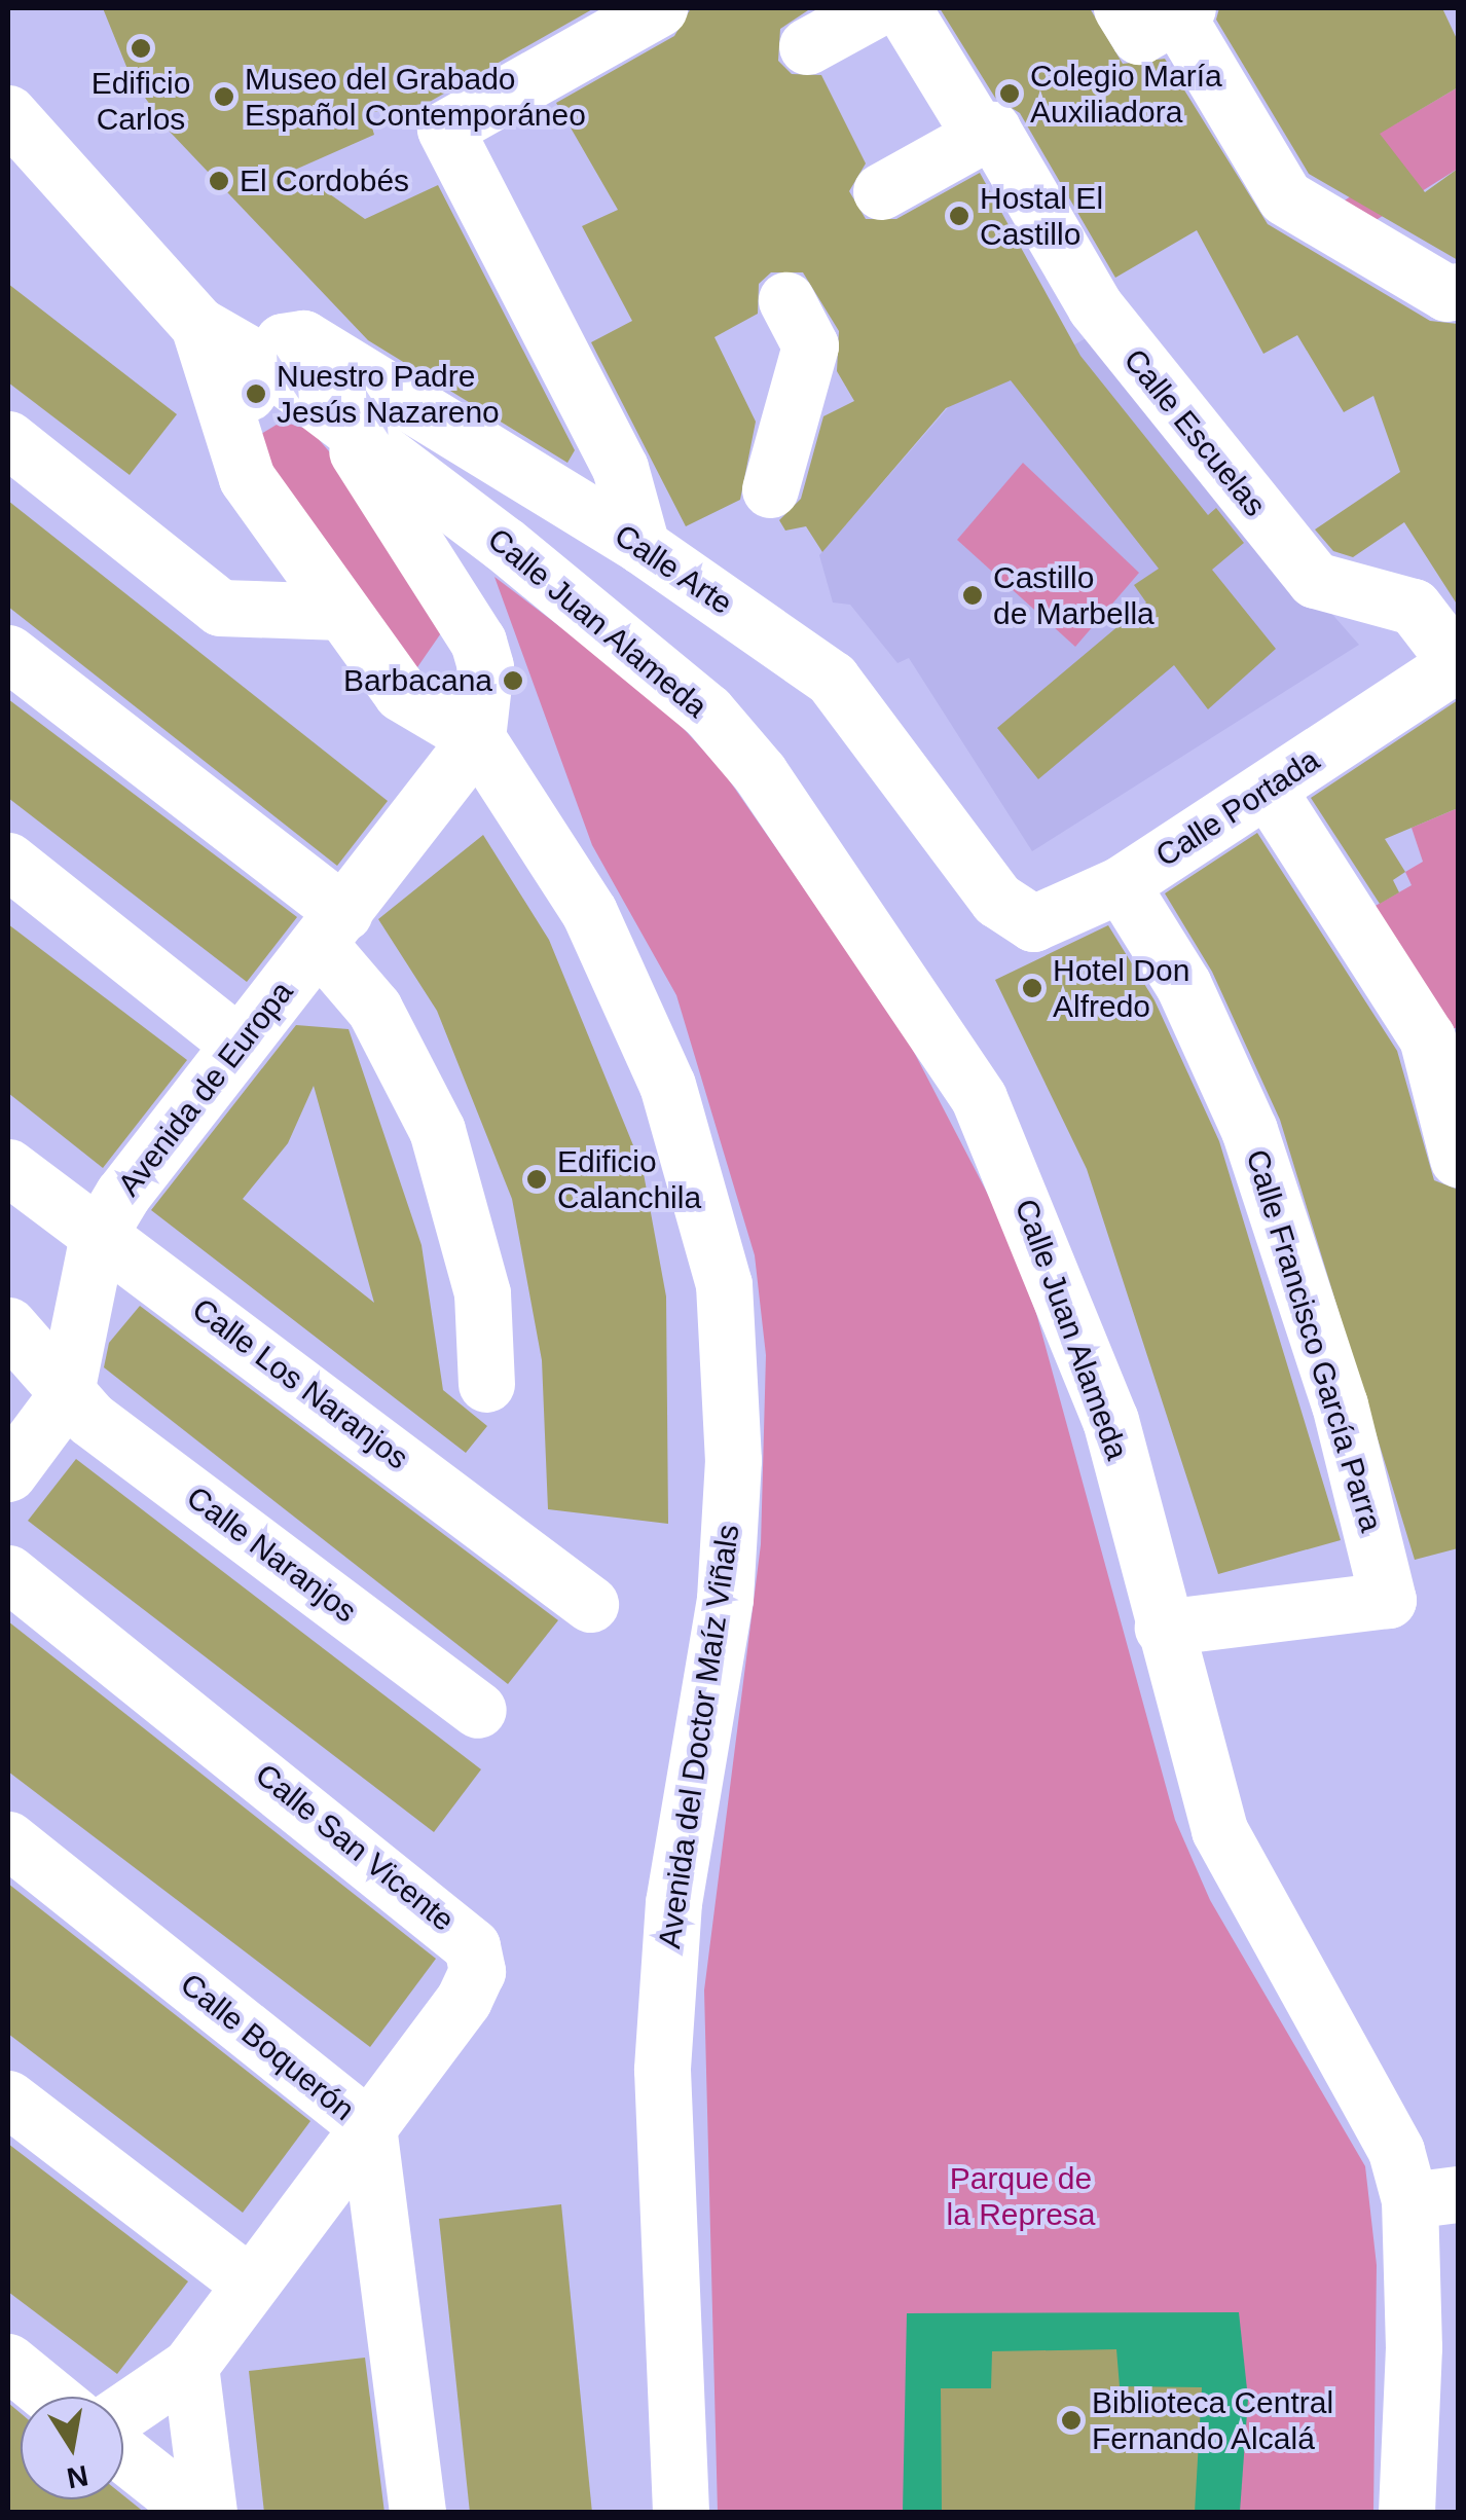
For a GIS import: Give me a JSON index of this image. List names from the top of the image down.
{
  "streets": {
    "street": [
      "Calle Escuelas",
      "Calle Arte",
      "Calle Juan Alameda",
      "Calle Portada",
      "Avenida de Europa",
      "Calle Francisco García Parra",
      "Calle Los Naranjos",
      "Calle Naranjos",
      "Avenida del Doctor Maíz Viñals",
      "Calle San Vicente",
      "Calle Boquerón"
    ]
  },
  "crossings": [
    ["Calle Escuelas", "Calle Portada"],
    ["Calle Arte", "Calle Juan Alameda"],
    ["Calle Arte", "Calle Portada"],
    ["Calle Juan Alameda", "Calle Francisco García Parra"],
    ["Calle Portada", "Calle Francisco García Parra"],
    ["Avenida de Europa", "Calle Los Naranjos"],
    ["Avenida de Europa", "Calle Naranjos"],
    ["Avenida de Europa", "Avenida del Doctor Maíz Viñals"],
    ["Calle San Vicente", "Calle Boquerón"]
  ],
  "parks": ["Parque de la Represa"],
  "places": [
    "Edificio Carlos",
    "Colegio María Auxiliadora",
    "Museo del Grabado Español Contemporáneo",
    "El Cordobés",
    "Hostal El Castillo",
    "Nuestro Padre Jesús Nazareno",
    "Castillo de Marbella",
    "Barbacana",
    "Hotel Don Alfredo",
    "Edificio Calanchila",
    "Biblioteca Central Fernando Alcalá"
  ],
  "north": "bottom"
}
